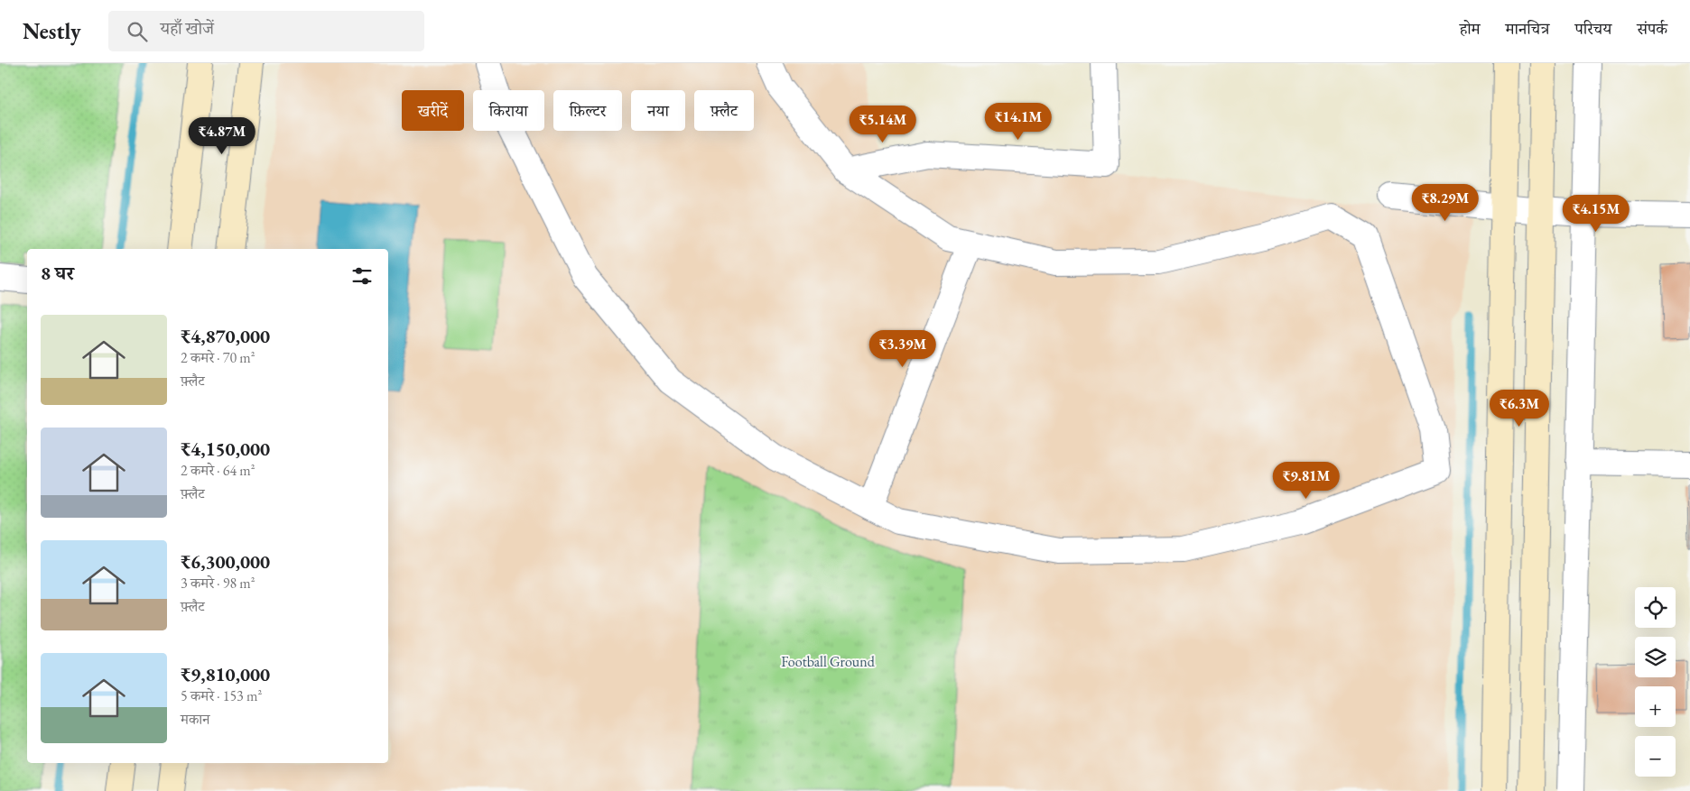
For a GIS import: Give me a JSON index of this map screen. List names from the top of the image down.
{
  "parks": ["Football Ground"],
  "page": {
    "header": "Nestly",
    "search": "यहाँ खोजें",
    "nav": [
      "होम",
      "मानचित्र",
      "परिचय",
      "संपर्क"
    ],
    "chip": [
      "खरीदें",
      "किराया",
      "फ़िल्टर",
      "नया",
      "फ़्लैट"
    ],
    "price": [
      "₹14.1M",
      "₹5.14M",
      "₹4.87M",
      "₹8.29M",
      "₹4.15M",
      "₹3.39M",
      "₹6.3M",
      "₹9.81M"
    ],
    "heading": "8 घर",
    "list": [
      {
        "name": "₹4,870,000",
        "note": "2 कमरे · 70 m² · फ़्लैट"
      },
      {
        "name": "₹4,150,000",
        "note": "2 कमरे · 64 m² · फ़्लैट"
      },
      {
        "name": "₹6,300,000",
        "note": "3 कमरे · 98 m² · फ़्लैट"
      },
      {
        "name": "₹9,810,000",
        "note": "5 कमरे · 153 m² · मकान"
      }
    ],
    "map_buttons": ["+", "−"]
  }
}
